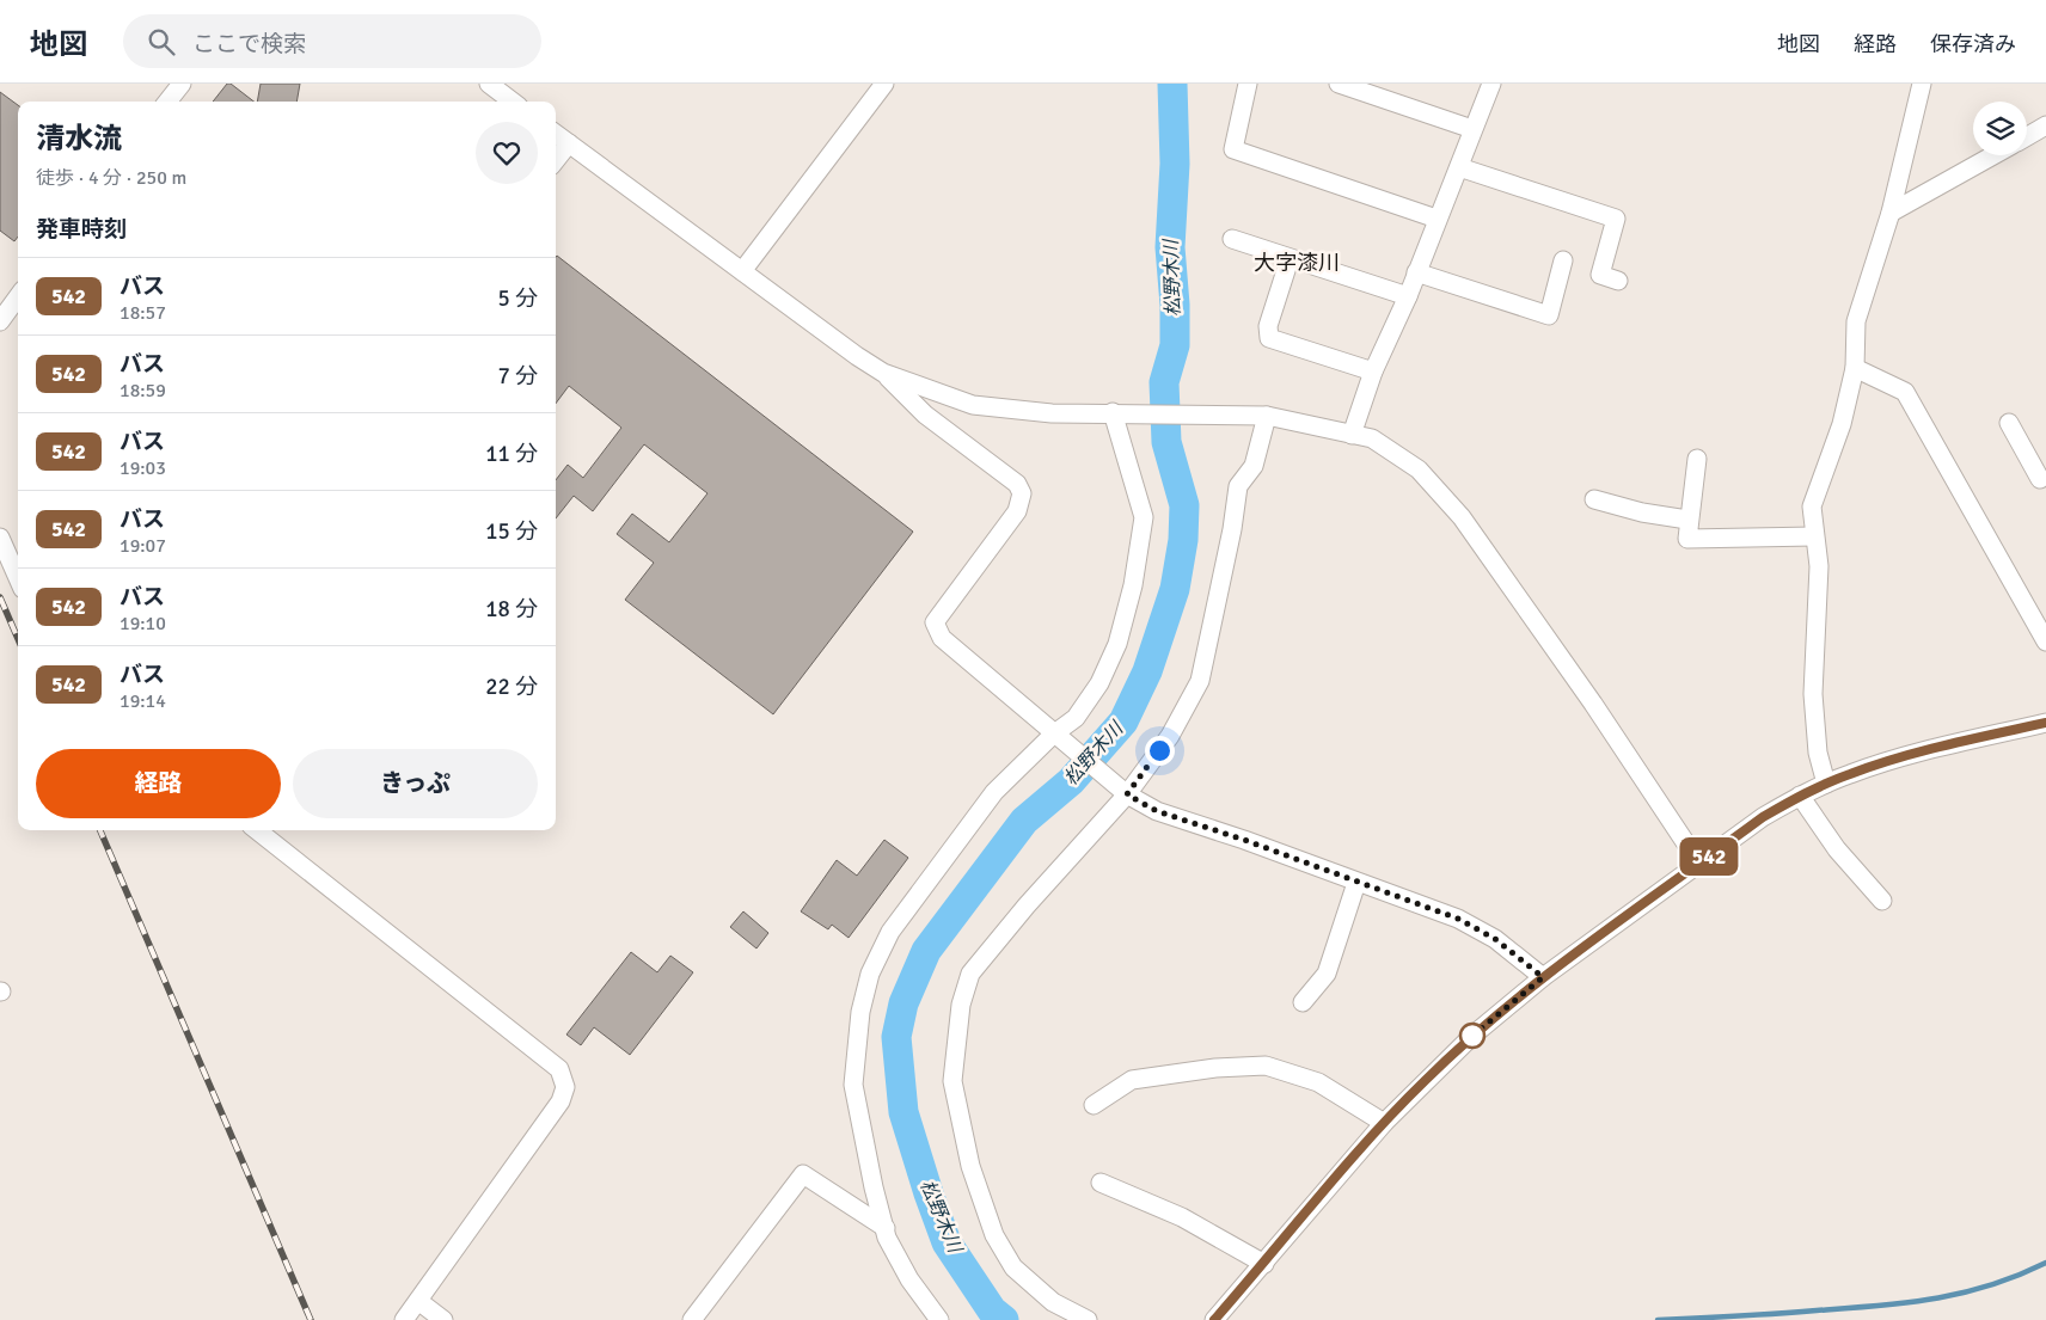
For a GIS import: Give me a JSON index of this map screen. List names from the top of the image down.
{
  "districts": ["大字漆川"],
  "water": ["松野木川"],
  "lines": ["bus line 542"],
  "page": {
    "header": "地図",
    "search": "ここで検索",
    "nav": ["地図", "経路", "保存済み"],
    "on_map": "542",
    "heading": [
      ["清水流", "徒歩 · 4 分 · 250 m"],
      "発車時刻"
    ],
    "list": [
      {
        "mark": "542",
        "name": "バス",
        "note": "18:57",
        "value": "5 分"
      },
      {
        "mark": "542",
        "name": "バス",
        "note": "18:59",
        "value": "7 分"
      },
      {
        "mark": "542",
        "name": "バス",
        "note": "19:03",
        "value": "11 分"
      },
      {
        "mark": "542",
        "name": "バス",
        "note": "19:07",
        "value": "15 分"
      },
      {
        "mark": "542",
        "name": "バス",
        "note": "19:10",
        "value": "18 分"
      },
      {
        "mark": "542",
        "name": "バス",
        "note": "19:14",
        "value": "22 分"
      }
    ],
    "buttons": ["経路", "きっぷ"]
  }
}
